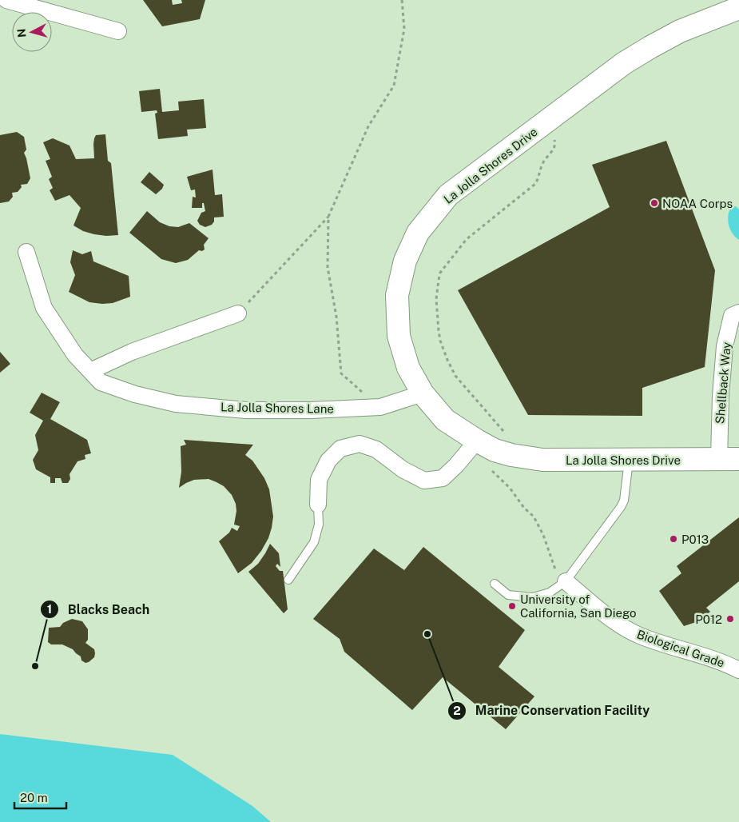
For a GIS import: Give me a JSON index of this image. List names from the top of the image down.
{
  "streets": {
    "main road": ["La Jolla Shores Drive"],
    "street": ["Shellback Way", "La Jolla Shores Lane", "Biological Grade"]
  },
  "crossings": [
    ["La Jolla Shores Drive", "Shellback Way"],
    ["La Jolla Shores Drive", "La Jolla Shores Lane"]
  ],
  "places": [
    "NOAA Corps",
    "P013",
    "University of California, San Diego",
    "P012",
    "Marine Conservation Facility",
    "Blacks Beach"
  ],
  "scale_bar": "20 m",
  "north": "left"
}
